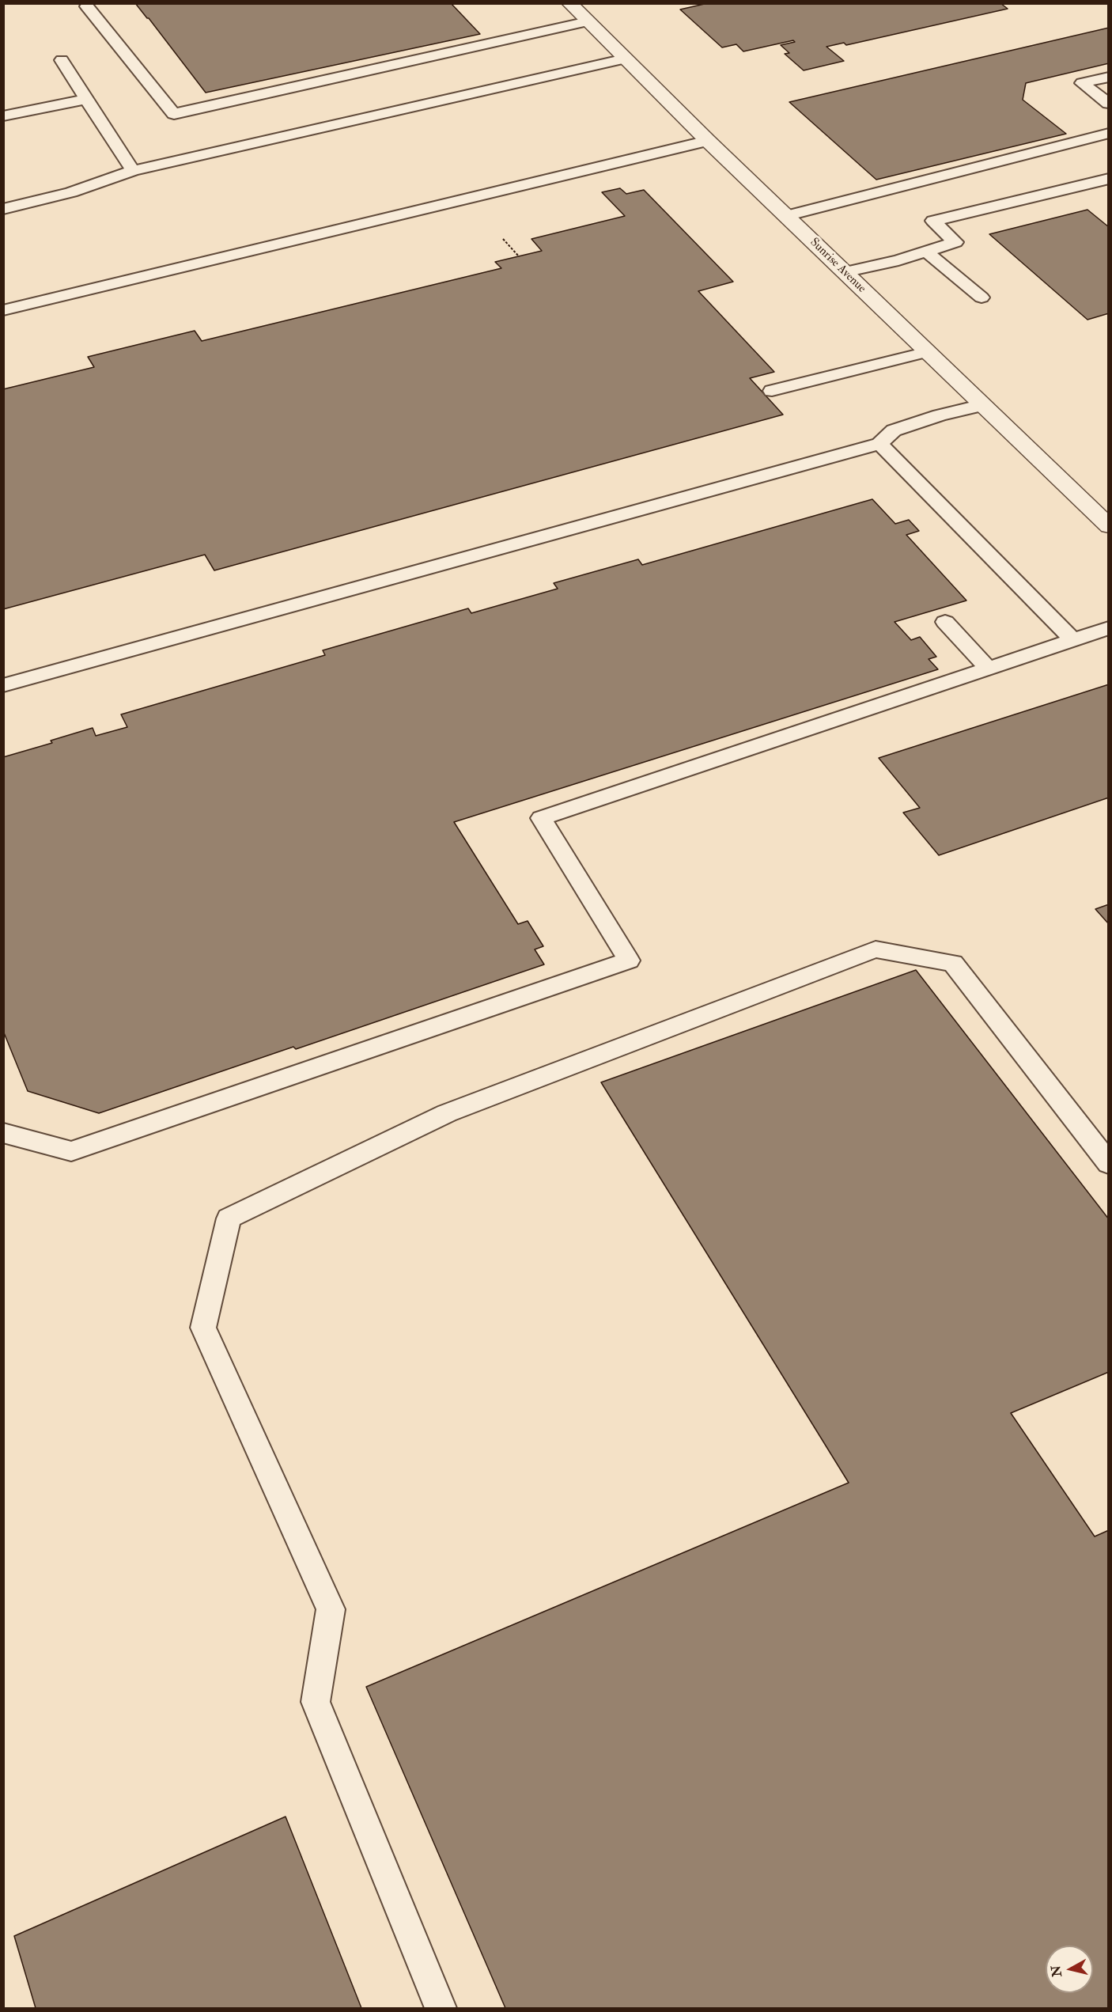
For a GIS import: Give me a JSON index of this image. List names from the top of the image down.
{
  "streets": {
    "street": ["Sunrise Avenue"]
  },
  "north": "left"
}
